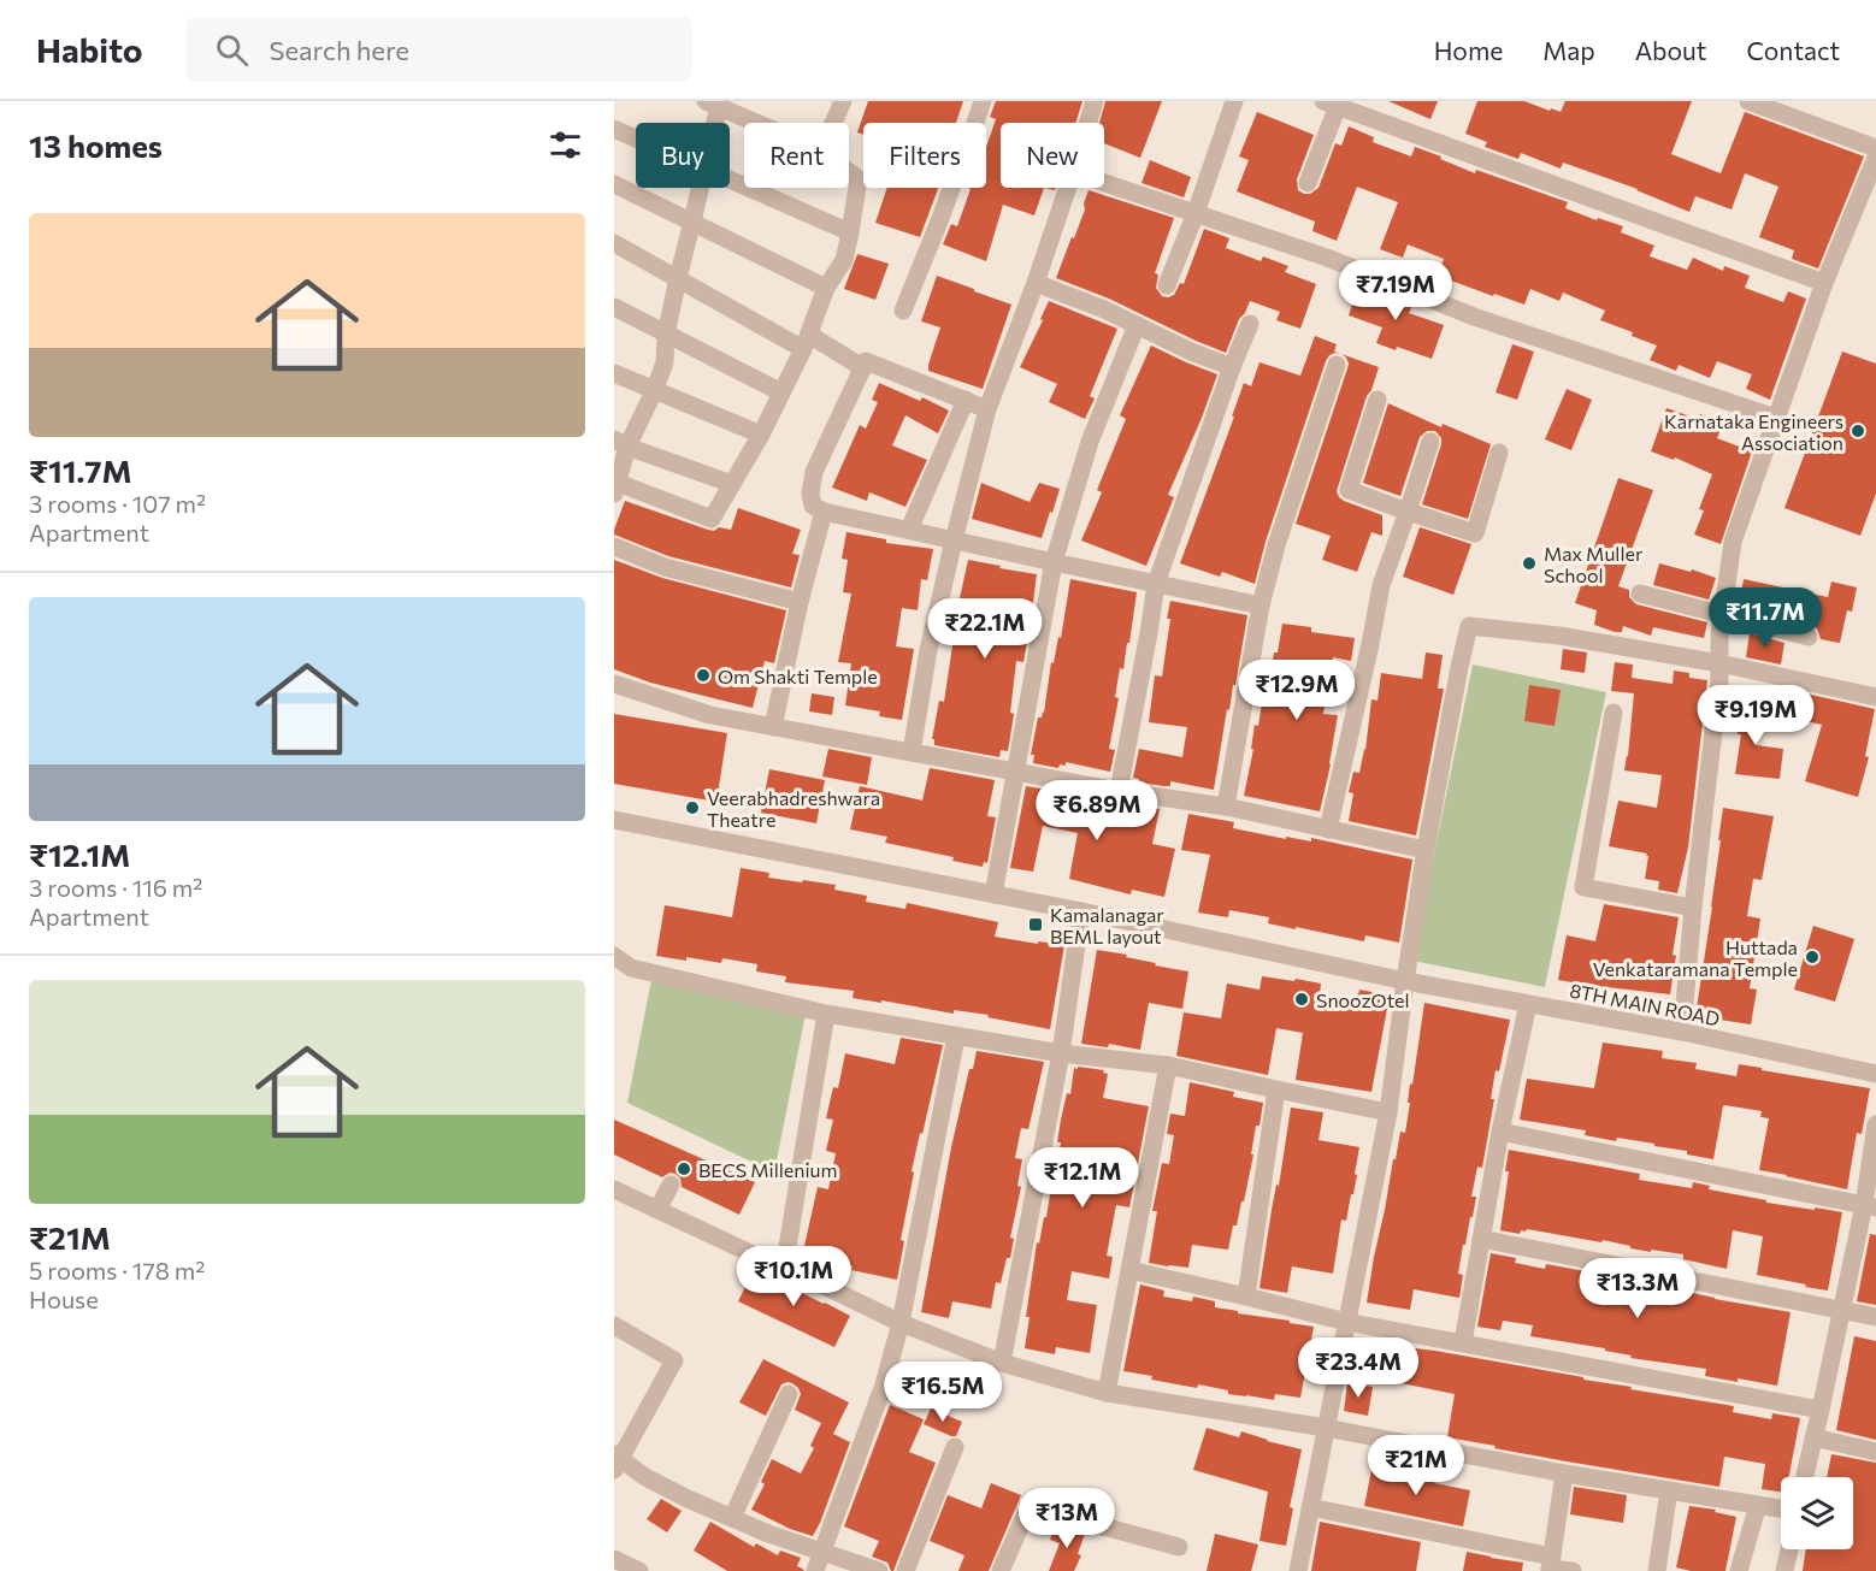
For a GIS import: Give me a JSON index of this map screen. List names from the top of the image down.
{
  "streets": {
    "street": ["8TH MAIN ROAD"]
  },
  "places": {
    "other": [
      "Karnataka Engineers Association",
      "Max Muller School",
      "Om Shakti Temple",
      "Veerabhadreshwara Theatre",
      "Huttada Venkataramana Temple",
      "SnoozOtel",
      "BECS Millenium"
    ],
    "transit": ["Kamalanagar BEML layout"]
  },
  "page": {
    "header": "Habito",
    "search": "Search here",
    "nav": [
      "Home",
      "Map",
      "About",
      "Contact"
    ],
    "heading": "13 homes",
    "chip": [
      "Buy",
      "Rent",
      "Filters",
      "New"
    ],
    "list": [
      {
        "name": "₹11.7M",
        "note": "3 rooms · 107 m² · Apartment"
      },
      {
        "name": "₹12.1M",
        "note": "3 rooms · 116 m² · Apartment"
      },
      {
        "name": "₹21M",
        "note": "5 rooms · 178 m² · House"
      }
    ],
    "price": [
      "₹7.19M",
      "₹11.7M",
      "₹22.1M",
      "₹12.9M",
      "₹9.19M",
      "₹6.89M",
      "₹12.1M",
      "₹10.1M",
      "₹13.3M",
      "₹23.4M",
      "₹16.5M",
      "₹21M",
      "₹13M"
    ]
  }
}
